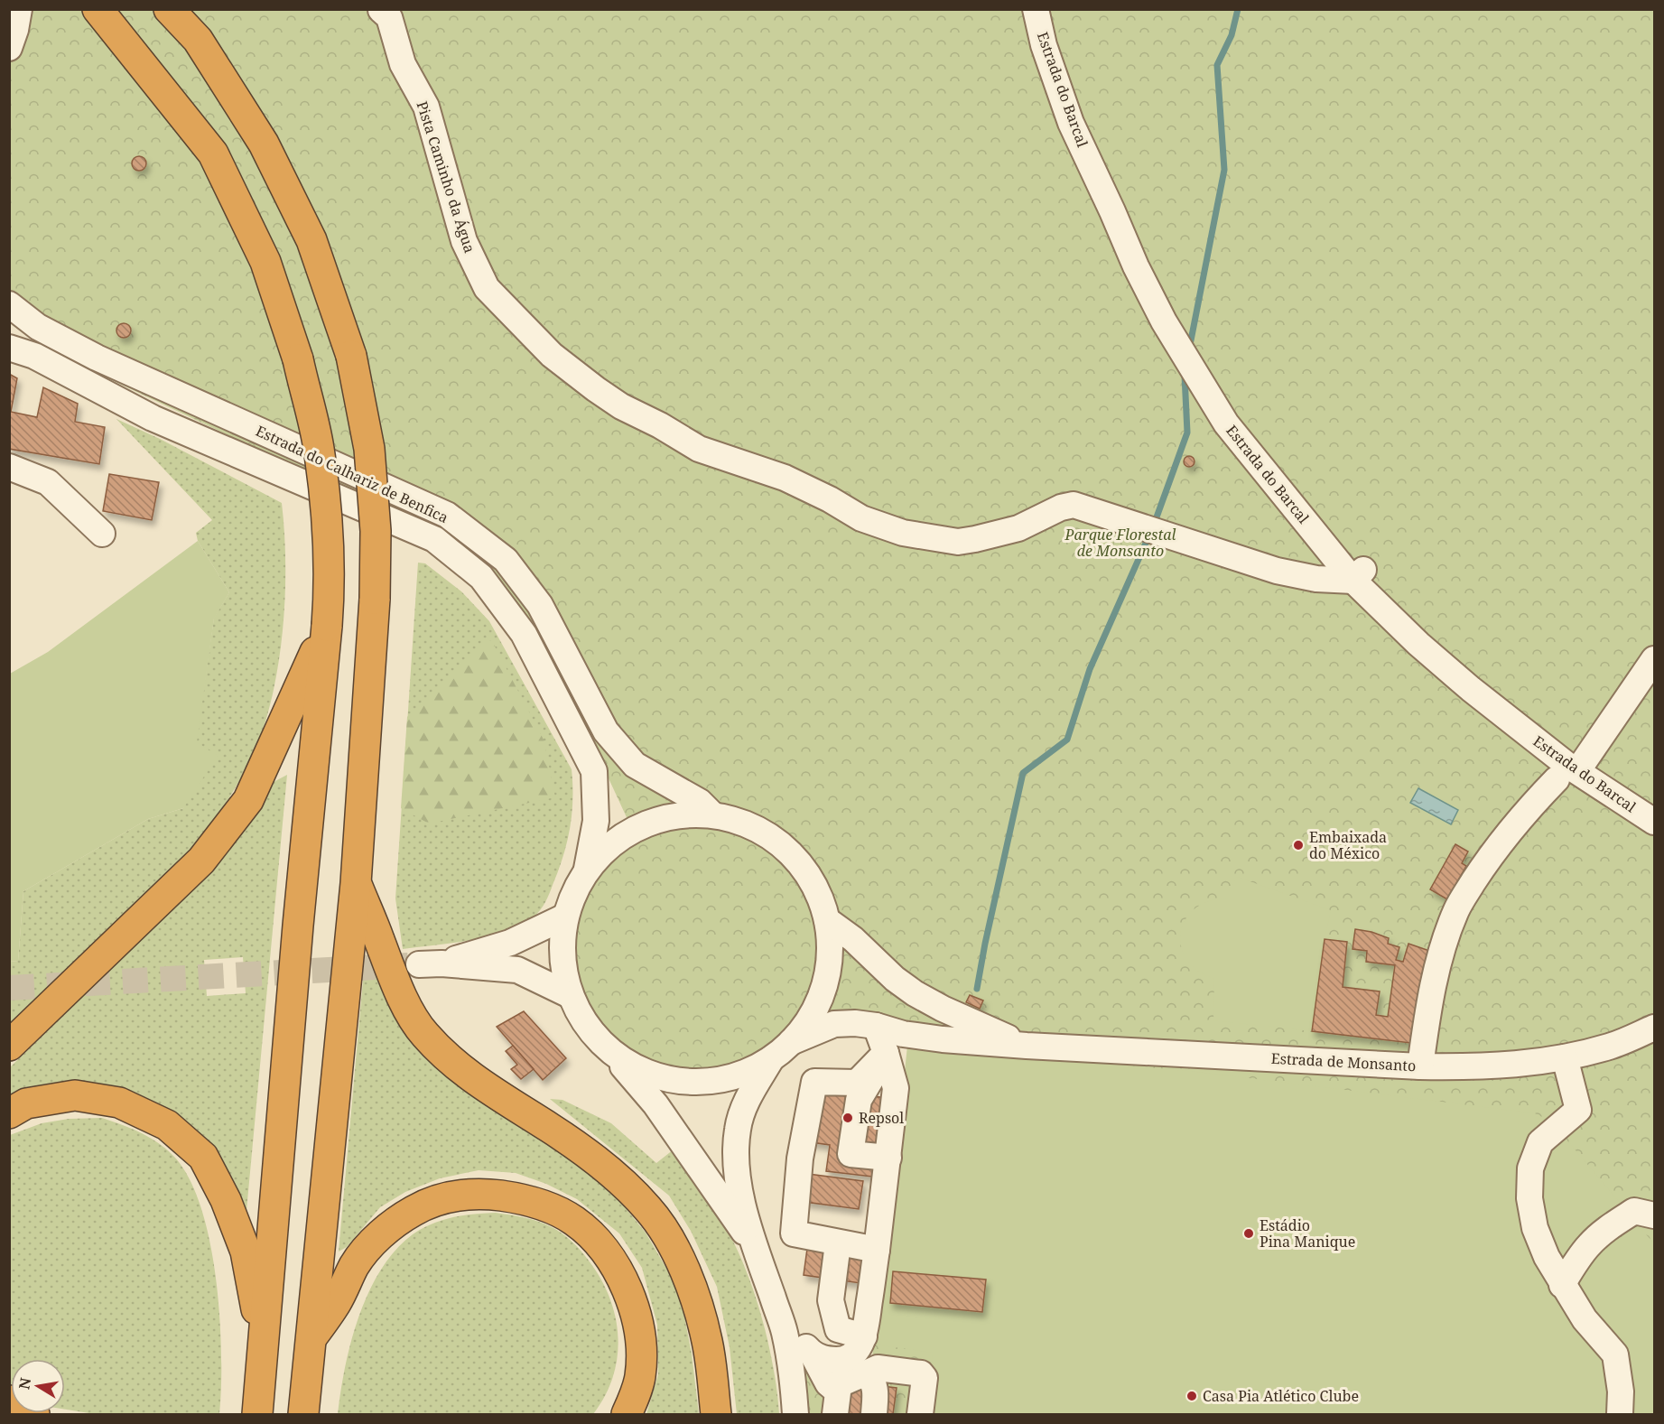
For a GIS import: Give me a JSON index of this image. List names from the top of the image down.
{
  "streets": {
    "street": [
      "Estrada do Barcal",
      "Pista Caminho da Água",
      "Estrada do Calhariz de Benfica",
      "Estrada de Monsanto"
    ]
  },
  "crossings": [
    ["Estrada do Barcal", "Pista Caminho da Água"]
  ],
  "parks": ["Parque Florestal de Monsanto"],
  "places": [
    "Embaixada do México",
    "Repsol",
    "Estádio Pina Manique",
    "Casa Pia Atlético Clube"
  ],
  "north": "left"
}
